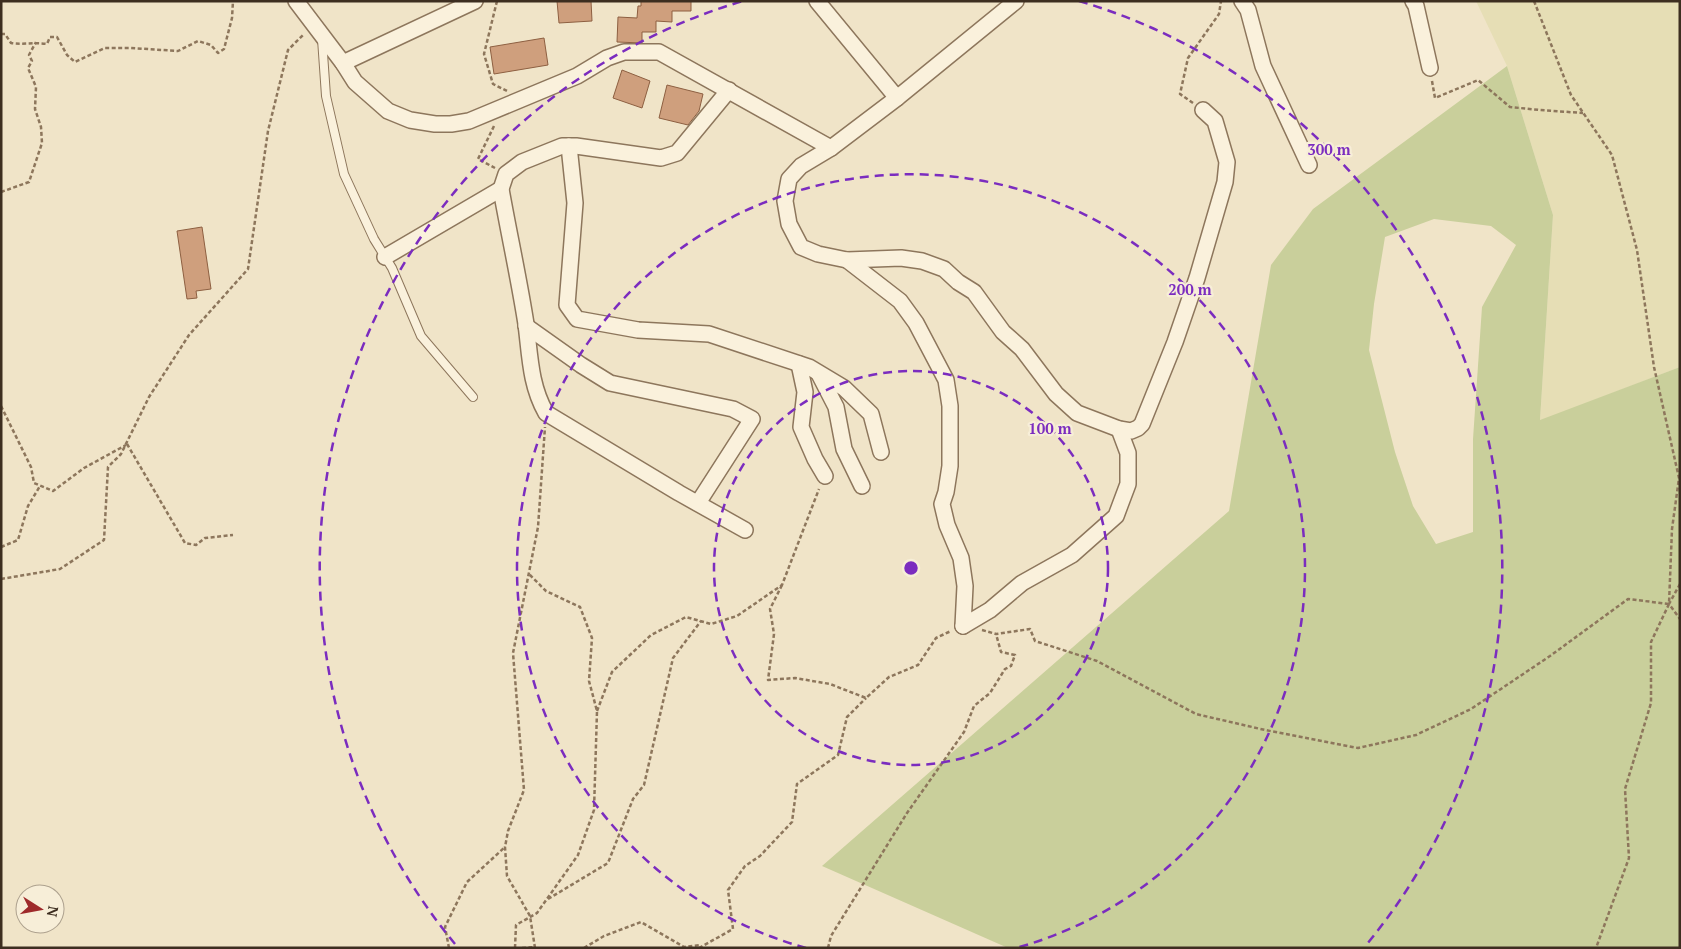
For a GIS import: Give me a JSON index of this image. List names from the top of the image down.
{
  "north": "right",
  "rings": ["300 m", "200 m", "100 m"]
}
